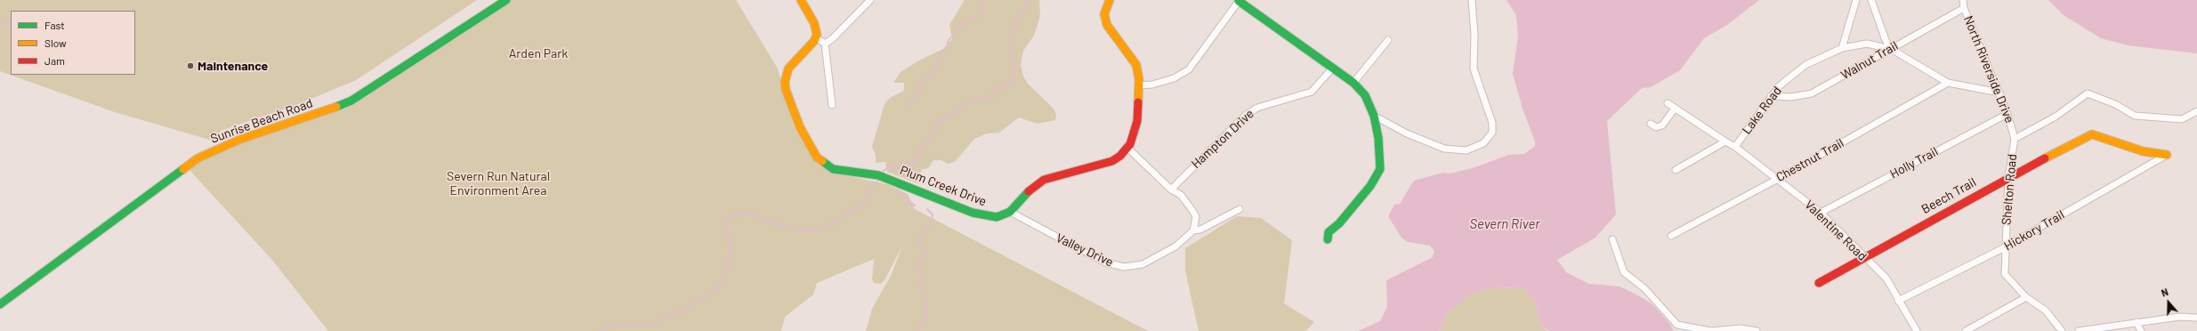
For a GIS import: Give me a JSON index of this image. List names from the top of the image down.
{
  "streets": {
    "street": [
      "Walnut Trail",
      "North Riverside Drive",
      "Lake Road",
      "Sunrise Beach Road",
      "Hampton Drive",
      "Chestnut Trail",
      "Holly Trail",
      "Plum Creek Drive",
      "Shelton Road",
      "Beech Trail",
      "Valentine Road",
      "Hickory Trail",
      "Valley Drive"
    ]
  },
  "crossings": [
    ["Walnut Trail", "North Riverside Drive"],
    ["Walnut Trail", "Lake Road"],
    ["North Riverside Drive", "Holly Trail"],
    ["North Riverside Drive", "Shelton Road"],
    ["Lake Road", "Valentine Road"],
    ["Chestnut Trail", "Valentine Road"],
    ["Holly Trail", "Valentine Road"],
    ["Plum Creek Drive", "Valley Drive"],
    ["Shelton Road", "Beech Trail"],
    ["Shelton Road", "Hickory Trail"],
    ["Beech Trail", "Valentine Road"],
    ["Beech Trail", "Hickory Trail"],
    ["Valentine Road", "Hickory Trail"]
  ],
  "water": ["Severn River"],
  "parks": ["Arden Park", "Severn Run Natural Environment Area"],
  "places": ["Maintenance"],
  "legend": ["Fast", "Slow", "Jam"],
  "north": "top"
}
